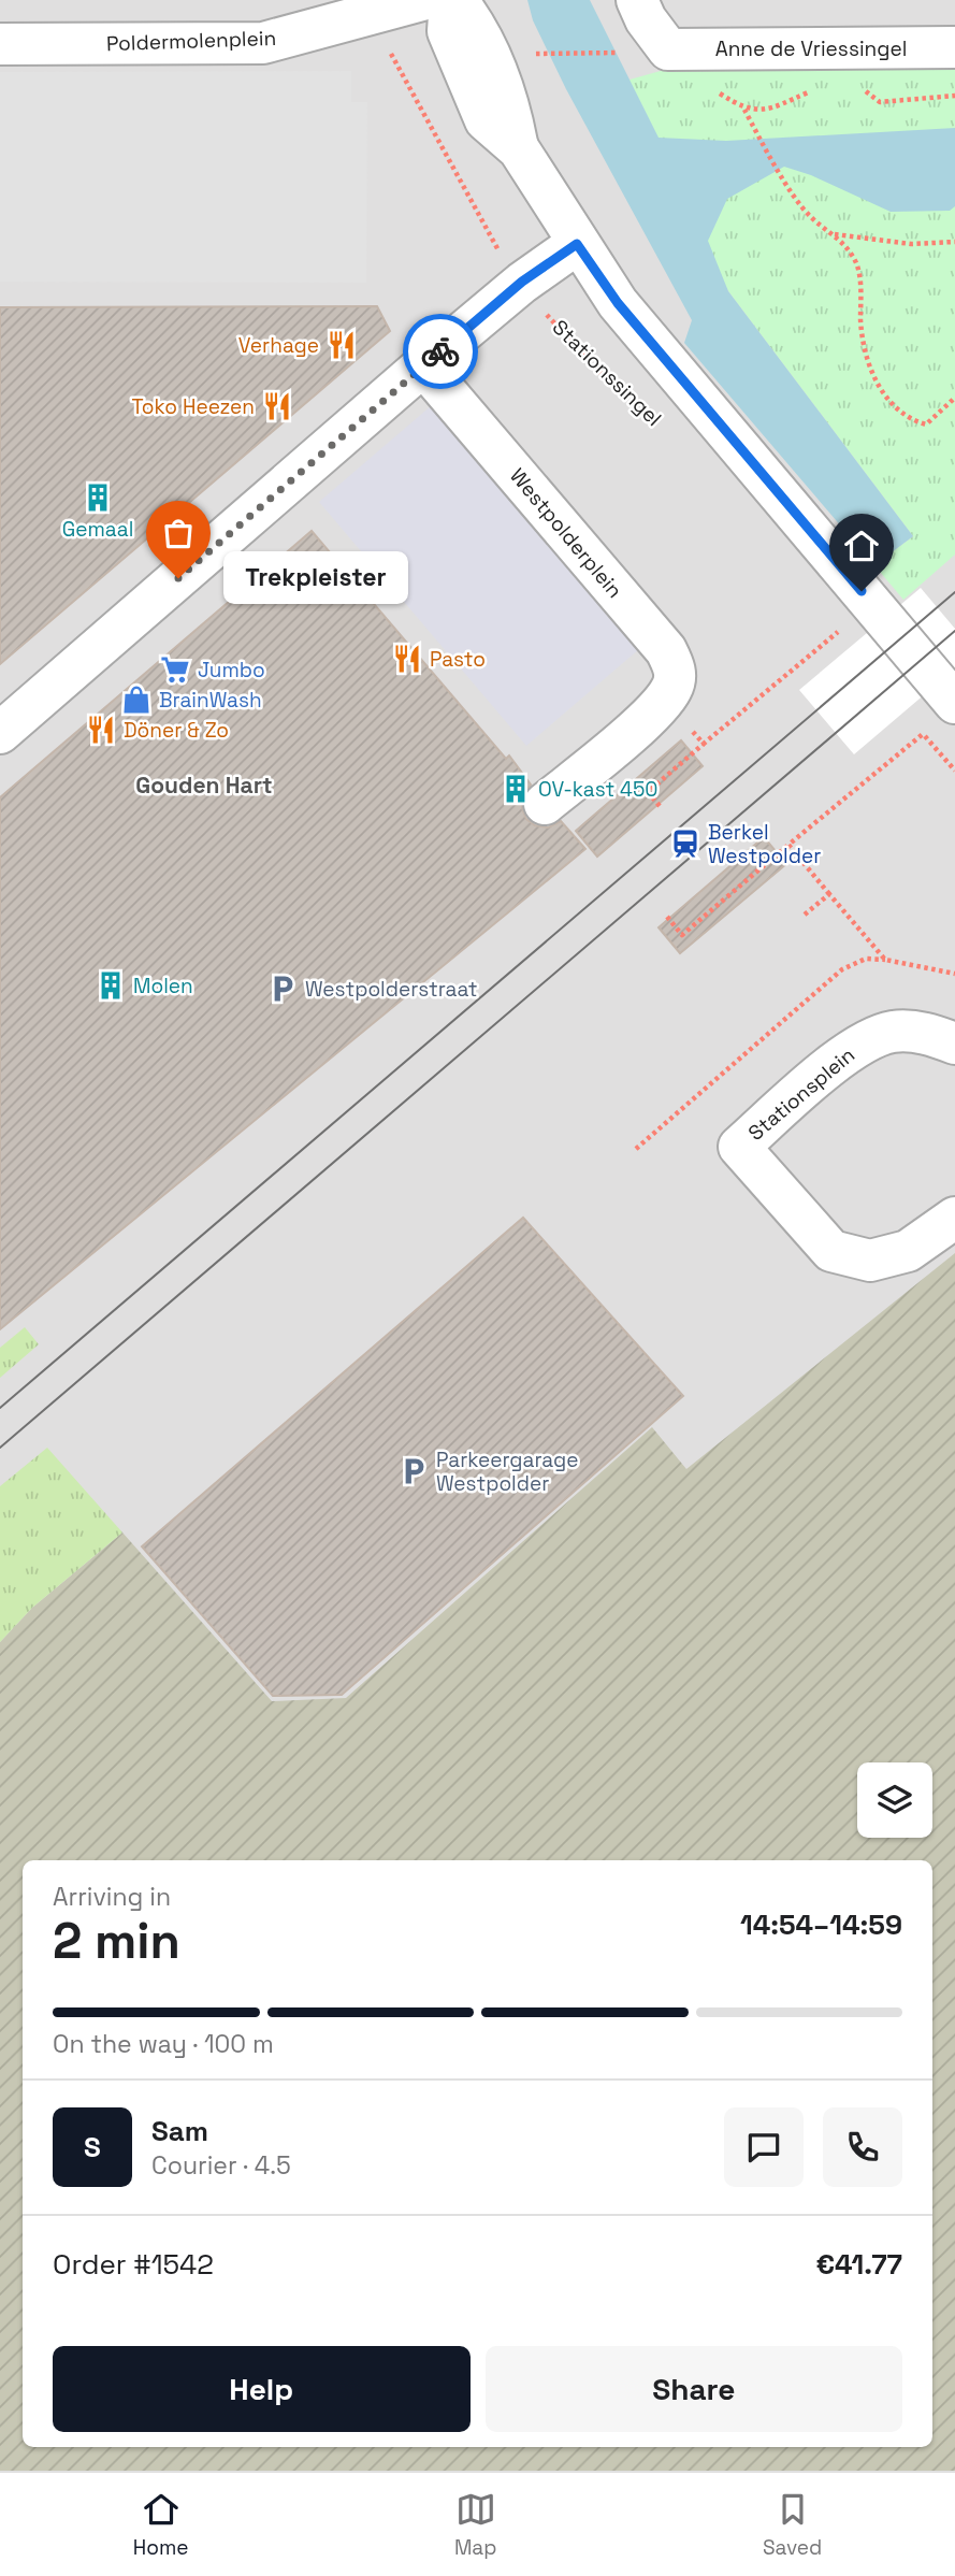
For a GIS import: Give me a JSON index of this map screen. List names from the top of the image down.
{
  "streets": {
    "street": [
      "Poldermolenplein",
      "Anne de Vriessingel",
      "Westpolderplein",
      "Stationsplein"
    ],
    "path": ["Stationssingel"]
  },
  "districts": ["Gouden Hart"],
  "places": {
    "restaurant": [
      "Verhage",
      "Toko Heezen",
      "Pasto",
      "Döner & Zo"
    ],
    "building": ["Gemaal", "OV-kast 450", "Molen"],
    "other": ["Trekpleister"],
    "supermarket": ["Jumbo"],
    "shop": ["BrainWash"],
    "station": ["Berkel Westpolder"],
    "parking": ["Westpolderstraat", "Parkeergarage Westpolder"]
  },
  "page": {
    "bubble": "Trekpleister",
    "heading": ["2 min", "Arriving in", "14:54–14:59"],
    "panel": [
      "Sam",
      "Courier · 4.5",
      "Order #1542",
      "€41.77"
    ],
    "bar": "On the way · 100 m",
    "round": "S",
    "buttons": ["Help", "Share"],
    "tabs": ["Home", "Map", "Saved"]
  }
}
